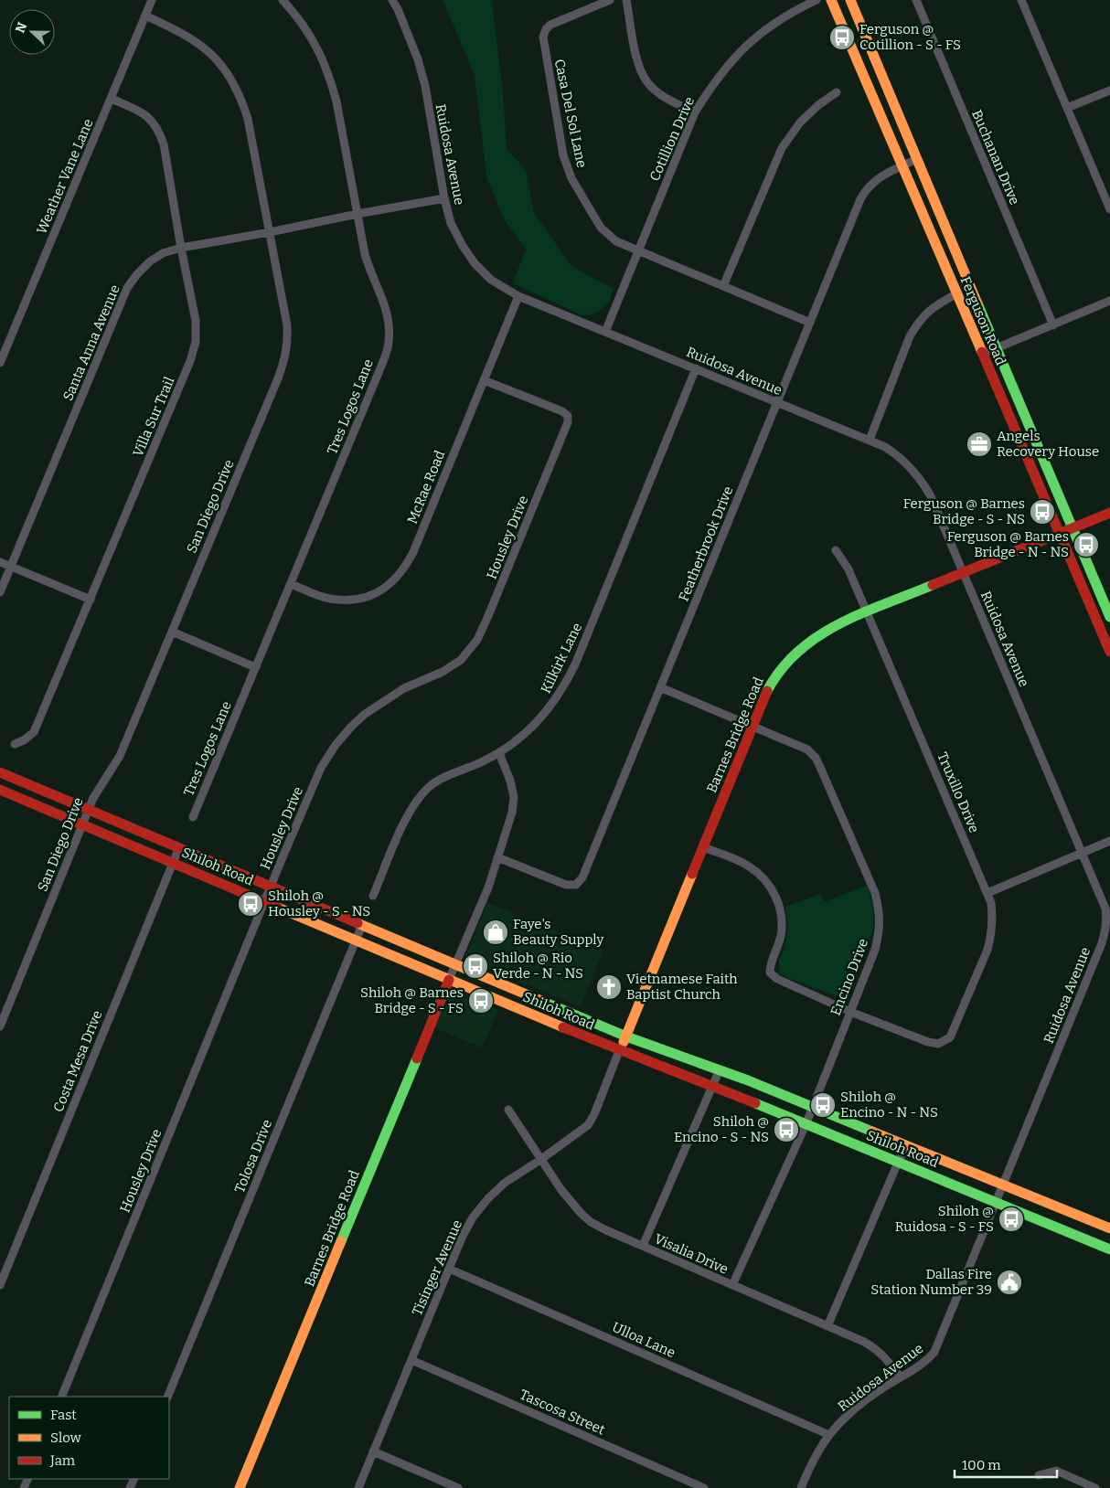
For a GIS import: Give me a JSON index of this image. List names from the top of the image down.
{
  "streets": {
    "main road": ["Ferguson Road", "Barnes Bridge Road", "Shiloh Road"],
    "street": [
      "Casa Del Sol Lane",
      "Cotillion Drive",
      "Ruidosa Avenue",
      "Buchanan Drive",
      "Weather Vane Lane",
      "Santa Anna Avenue",
      "Tres Logos Lane",
      "Villa Sur Trail",
      "McRae Road",
      "San Diego Drive",
      "Housley Drive",
      "Featherbrook Drive",
      "Kilkirk Lane",
      "Truxillo Drive",
      "Encino Drive",
      "Costa Mesa Drive",
      "Tolosa Drive",
      "Visalia Drive",
      "Tisinger Avenue",
      "Ulloa Lane",
      "Tascosa Street"
    ]
  },
  "crossings": [
    ["Casa Del Sol Lane", "Cotillion Drive"],
    ["Casa Del Sol Lane", "Featherbrook Drive"],
    ["Cotillion Drive", "Ruidosa Avenue"],
    ["Ruidosa Avenue", "Santa Anna Avenue"],
    ["Ruidosa Avenue", "McRae Road"],
    ["Ruidosa Avenue", "Featherbrook Drive"],
    ["Ruidosa Avenue", "Kilkirk Lane"],
    ["Ruidosa Avenue", "Barnes Bridge Road"],
    ["Ruidosa Avenue", "Shiloh Road"],
    ["Ruidosa Avenue", "Visalia Drive"],
    ["Ruidosa Avenue", "Ulloa Lane"],
    ["Weather Vane Lane", "Villa Sur Trail"],
    ["Weather Vane Lane", "San Diego Drive"],
    ["Ferguson Road", "Featherbrook Drive"],
    ["Ferguson Road", "Barnes Bridge Road"],
    ["Santa Anna Avenue", "Tres Logos Lane"],
    ["Santa Anna Avenue", "Villa Sur Trail"],
    ["Santa Anna Avenue", "San Diego Drive"],
    ["Tres Logos Lane", "McRae Road"],
    ["McRae Road", "Housley Drive"],
    ["San Diego Drive", "Shiloh Road"],
    ["Housley Drive", "Shiloh Road"],
    ["Featherbrook Drive", "Encino Drive"],
    ["Barnes Bridge Road", "Truxillo Drive"],
    ["Barnes Bridge Road", "Shiloh Road"],
    ["Barnes Bridge Road", "Encino Drive"],
    ["Barnes Bridge Road", "Tisinger Avenue"],
    ["Truxillo Drive", "Encino Drive"],
    ["Shiloh Road", "Encino Drive"],
    ["Shiloh Road", "Costa Mesa Drive"],
    ["Shiloh Road", "Tolosa Drive"],
    ["Shiloh Road", "Tisinger Avenue"],
    ["Encino Drive", "Visalia Drive"],
    ["Visalia Drive", "Tisinger Avenue"],
    ["Tisinger Avenue", "Ulloa Lane"],
    ["Tisinger Avenue", "Tascosa Street"]
  ],
  "places": {
    "bus stop": [
      "Ferguson @ Cotillion - S - FS",
      "Ferguson @ Barnes Bridge - S - NS",
      "Ferguson @ Barnes Bridge - N - NS",
      "Shiloh @ Housley - S - NS",
      "Shiloh @ Rio Verde - N - NS",
      "Shiloh @ Barnes Bridge - S - FS",
      "Shiloh @ Encino - N - NS",
      "Shiloh @ Encino - S - NS",
      "Shiloh @ Ruidosa - S - FS"
    ],
    "office": ["Angels Recovery House"],
    "shop": ["Faye's Beauty Supply"],
    "church": ["Vietnamese Faith Baptist Church"],
    "public building": ["Dallas Fire Station Number 39"]
  },
  "legend": ["Fast", "Slow", "Jam"],
  "scale_bar": "100 m",
  "north": "left"
}
